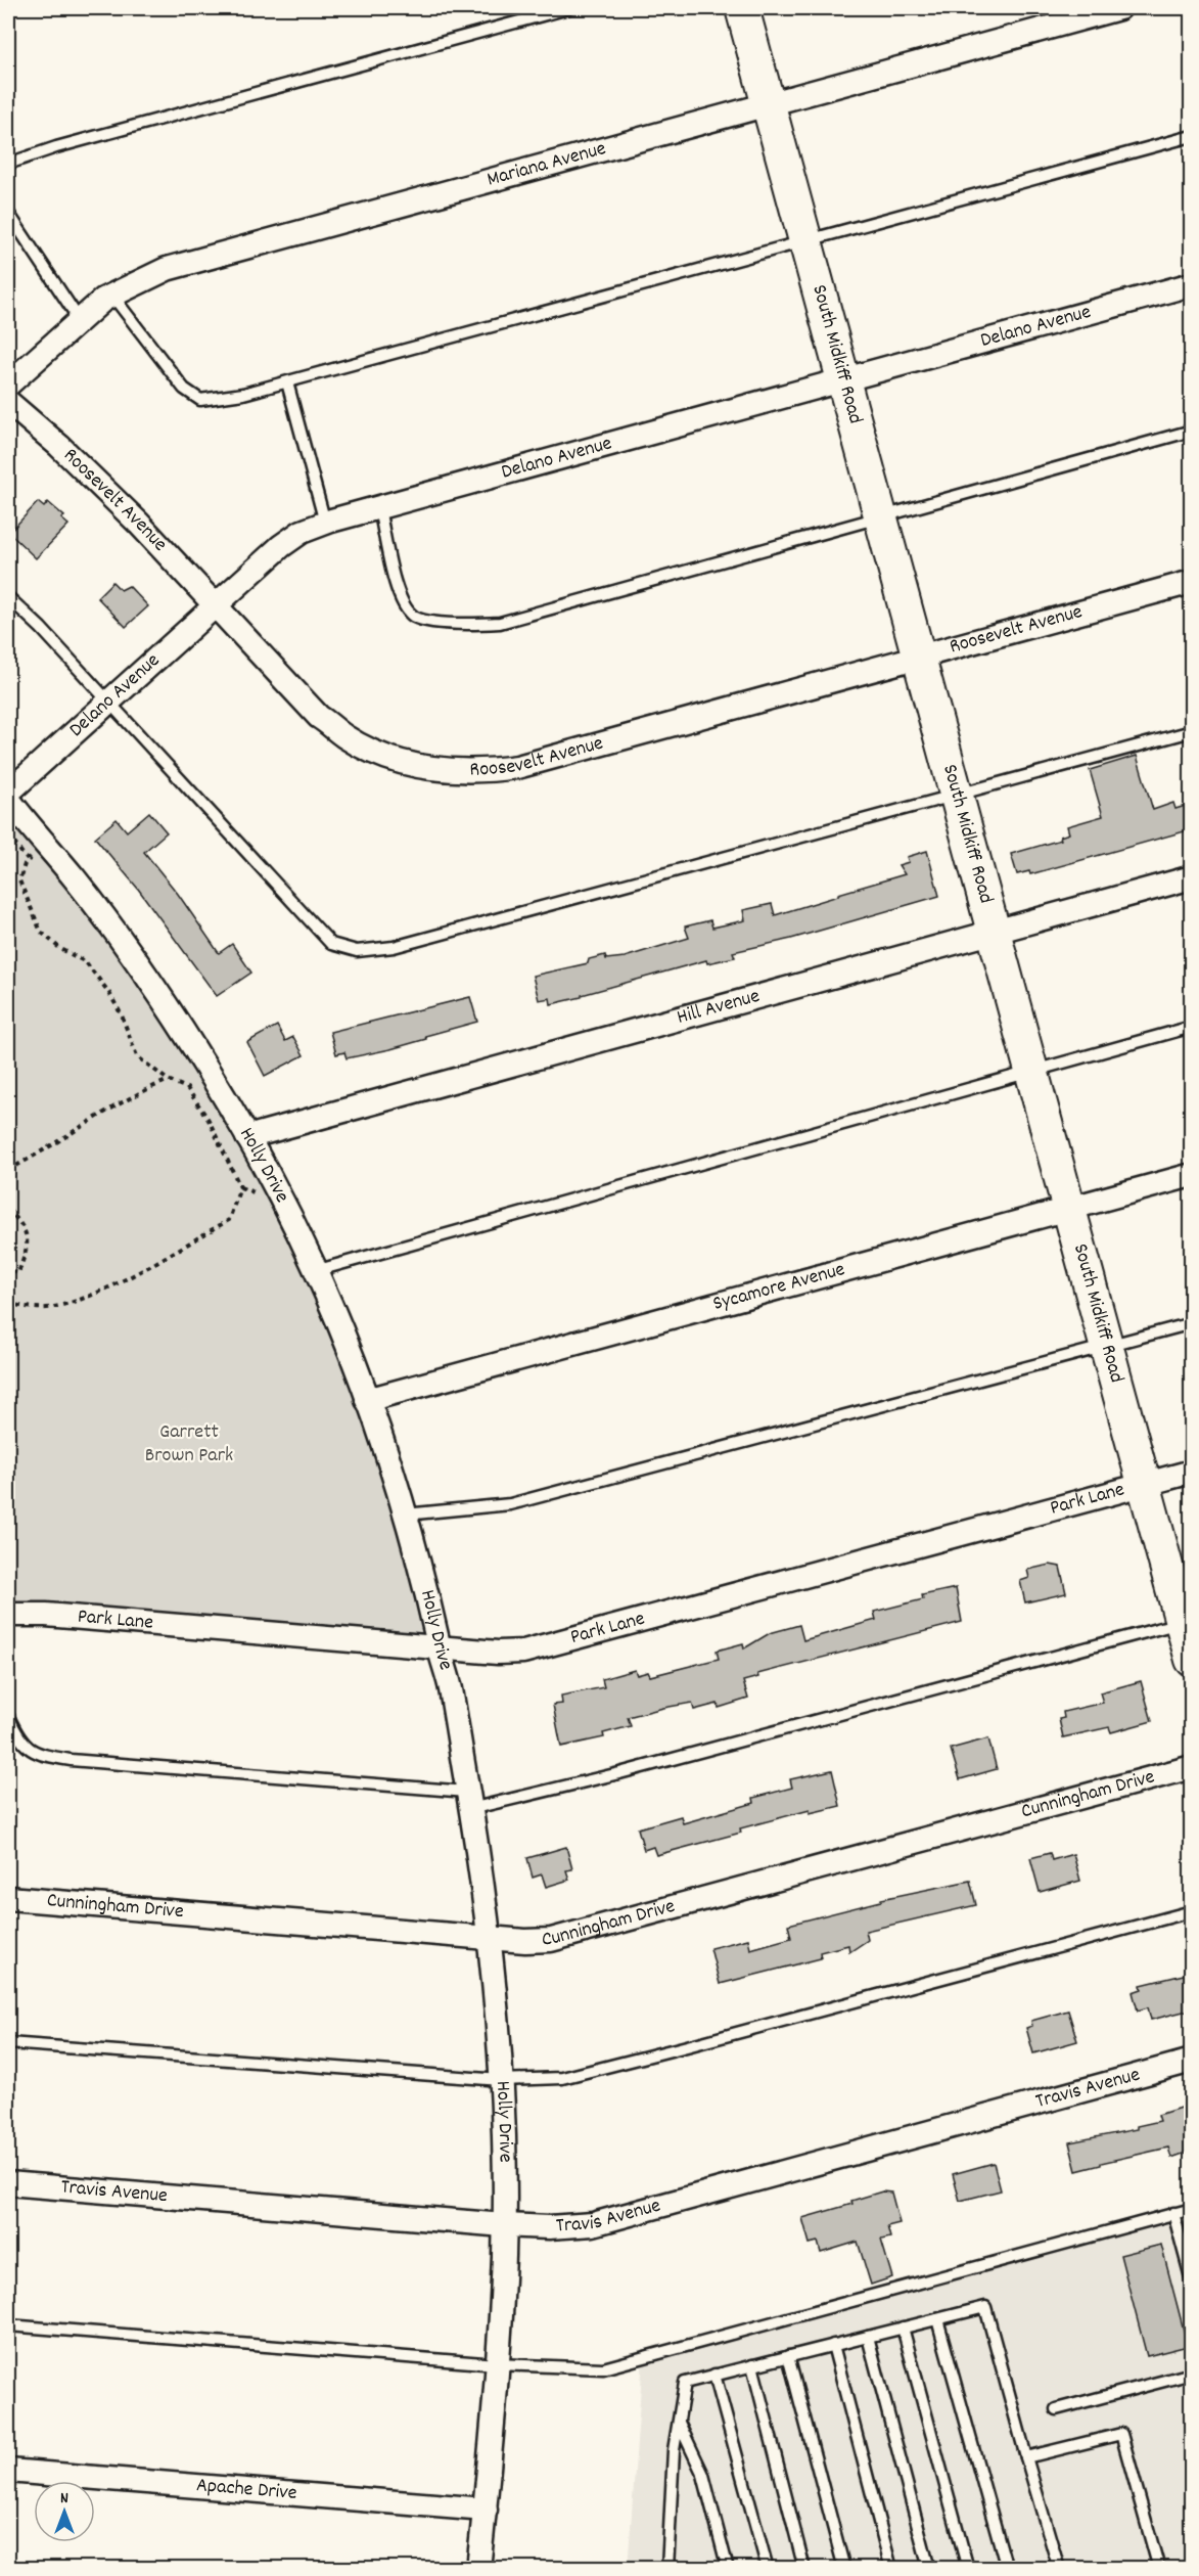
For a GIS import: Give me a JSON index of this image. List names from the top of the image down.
{
  "streets": {
    "main road": ["South Midkiff Road"],
    "street": [
      "Mariana Avenue",
      "Delano Avenue",
      "Roosevelt Avenue",
      "Hill Avenue",
      "Holly Drive",
      "Sycamore Avenue",
      "Park Lane",
      "Cunningham Drive",
      "Travis Avenue",
      "Apache Drive"
    ]
  },
  "crossings": [
    ["Mariana Avenue", "South Midkiff Road"],
    ["Delano Avenue", "South Midkiff Road"],
    ["Delano Avenue", "Roosevelt Avenue"],
    ["South Midkiff Road", "Roosevelt Avenue"],
    ["South Midkiff Road", "Hill Avenue"],
    ["South Midkiff Road", "Sycamore Avenue"],
    ["South Midkiff Road", "Park Lane"],
    ["Hill Avenue", "Holly Drive"],
    ["Holly Drive", "Sycamore Avenue"],
    ["Holly Drive", "Park Lane"],
    ["Holly Drive", "Cunningham Drive"],
    ["Holly Drive", "Travis Avenue"],
    ["Holly Drive", "Apache Drive"]
  ],
  "parks": ["Garrett Brown Park"],
  "north": "top"
}
